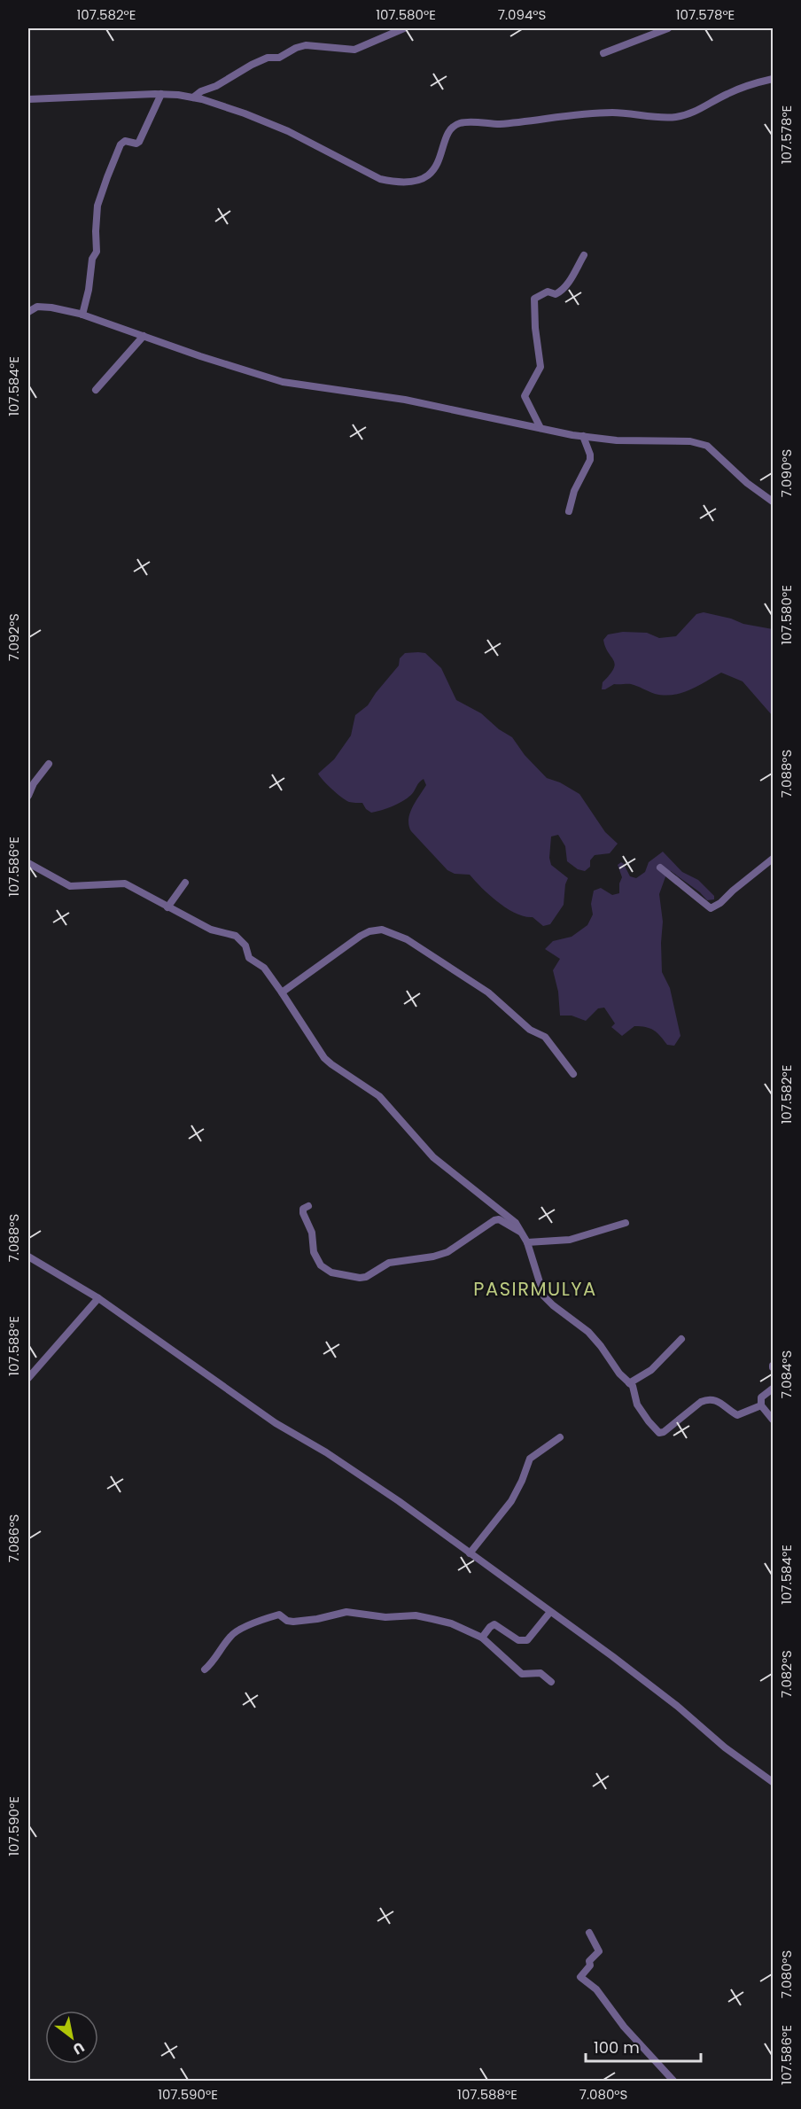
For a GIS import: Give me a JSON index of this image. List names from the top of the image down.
{
  "districts": ["PASIRMULYA"],
  "scale_bar": "100 m",
  "north": "bottom right",
  "coordinates": [
    "107.582°E",
    "107.580°E",
    "7.094°S",
    "107.578°E",
    "107.584°E",
    "7.090°S",
    "7.092°S",
    "7.088°S",
    "107.586°E",
    "107.588°E",
    "7.084°S",
    "7.086°S",
    "7.082°S",
    "107.590°E",
    "7.080°S"
  ]
}
